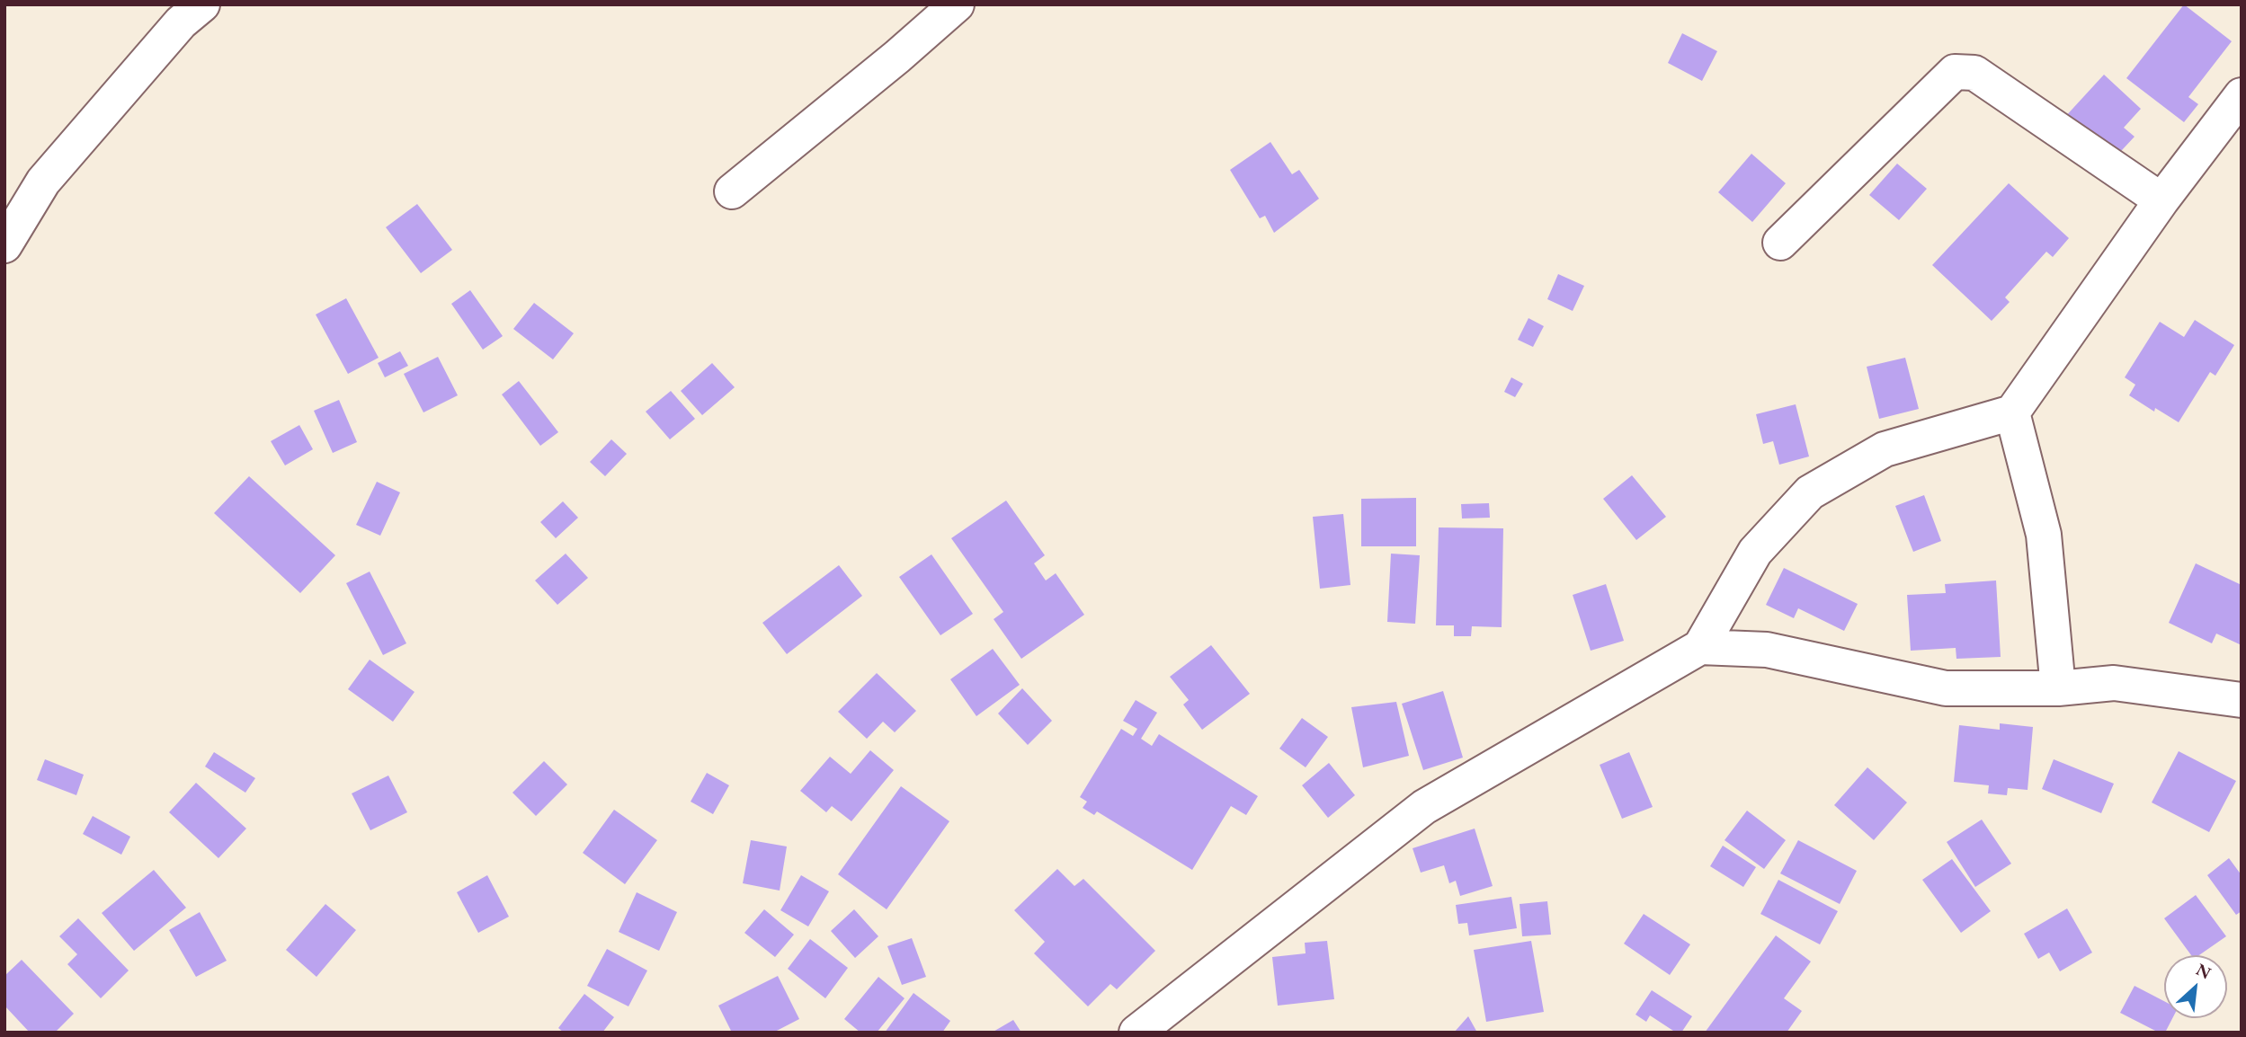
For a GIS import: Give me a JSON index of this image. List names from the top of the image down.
{
  "north": "top right"
}
